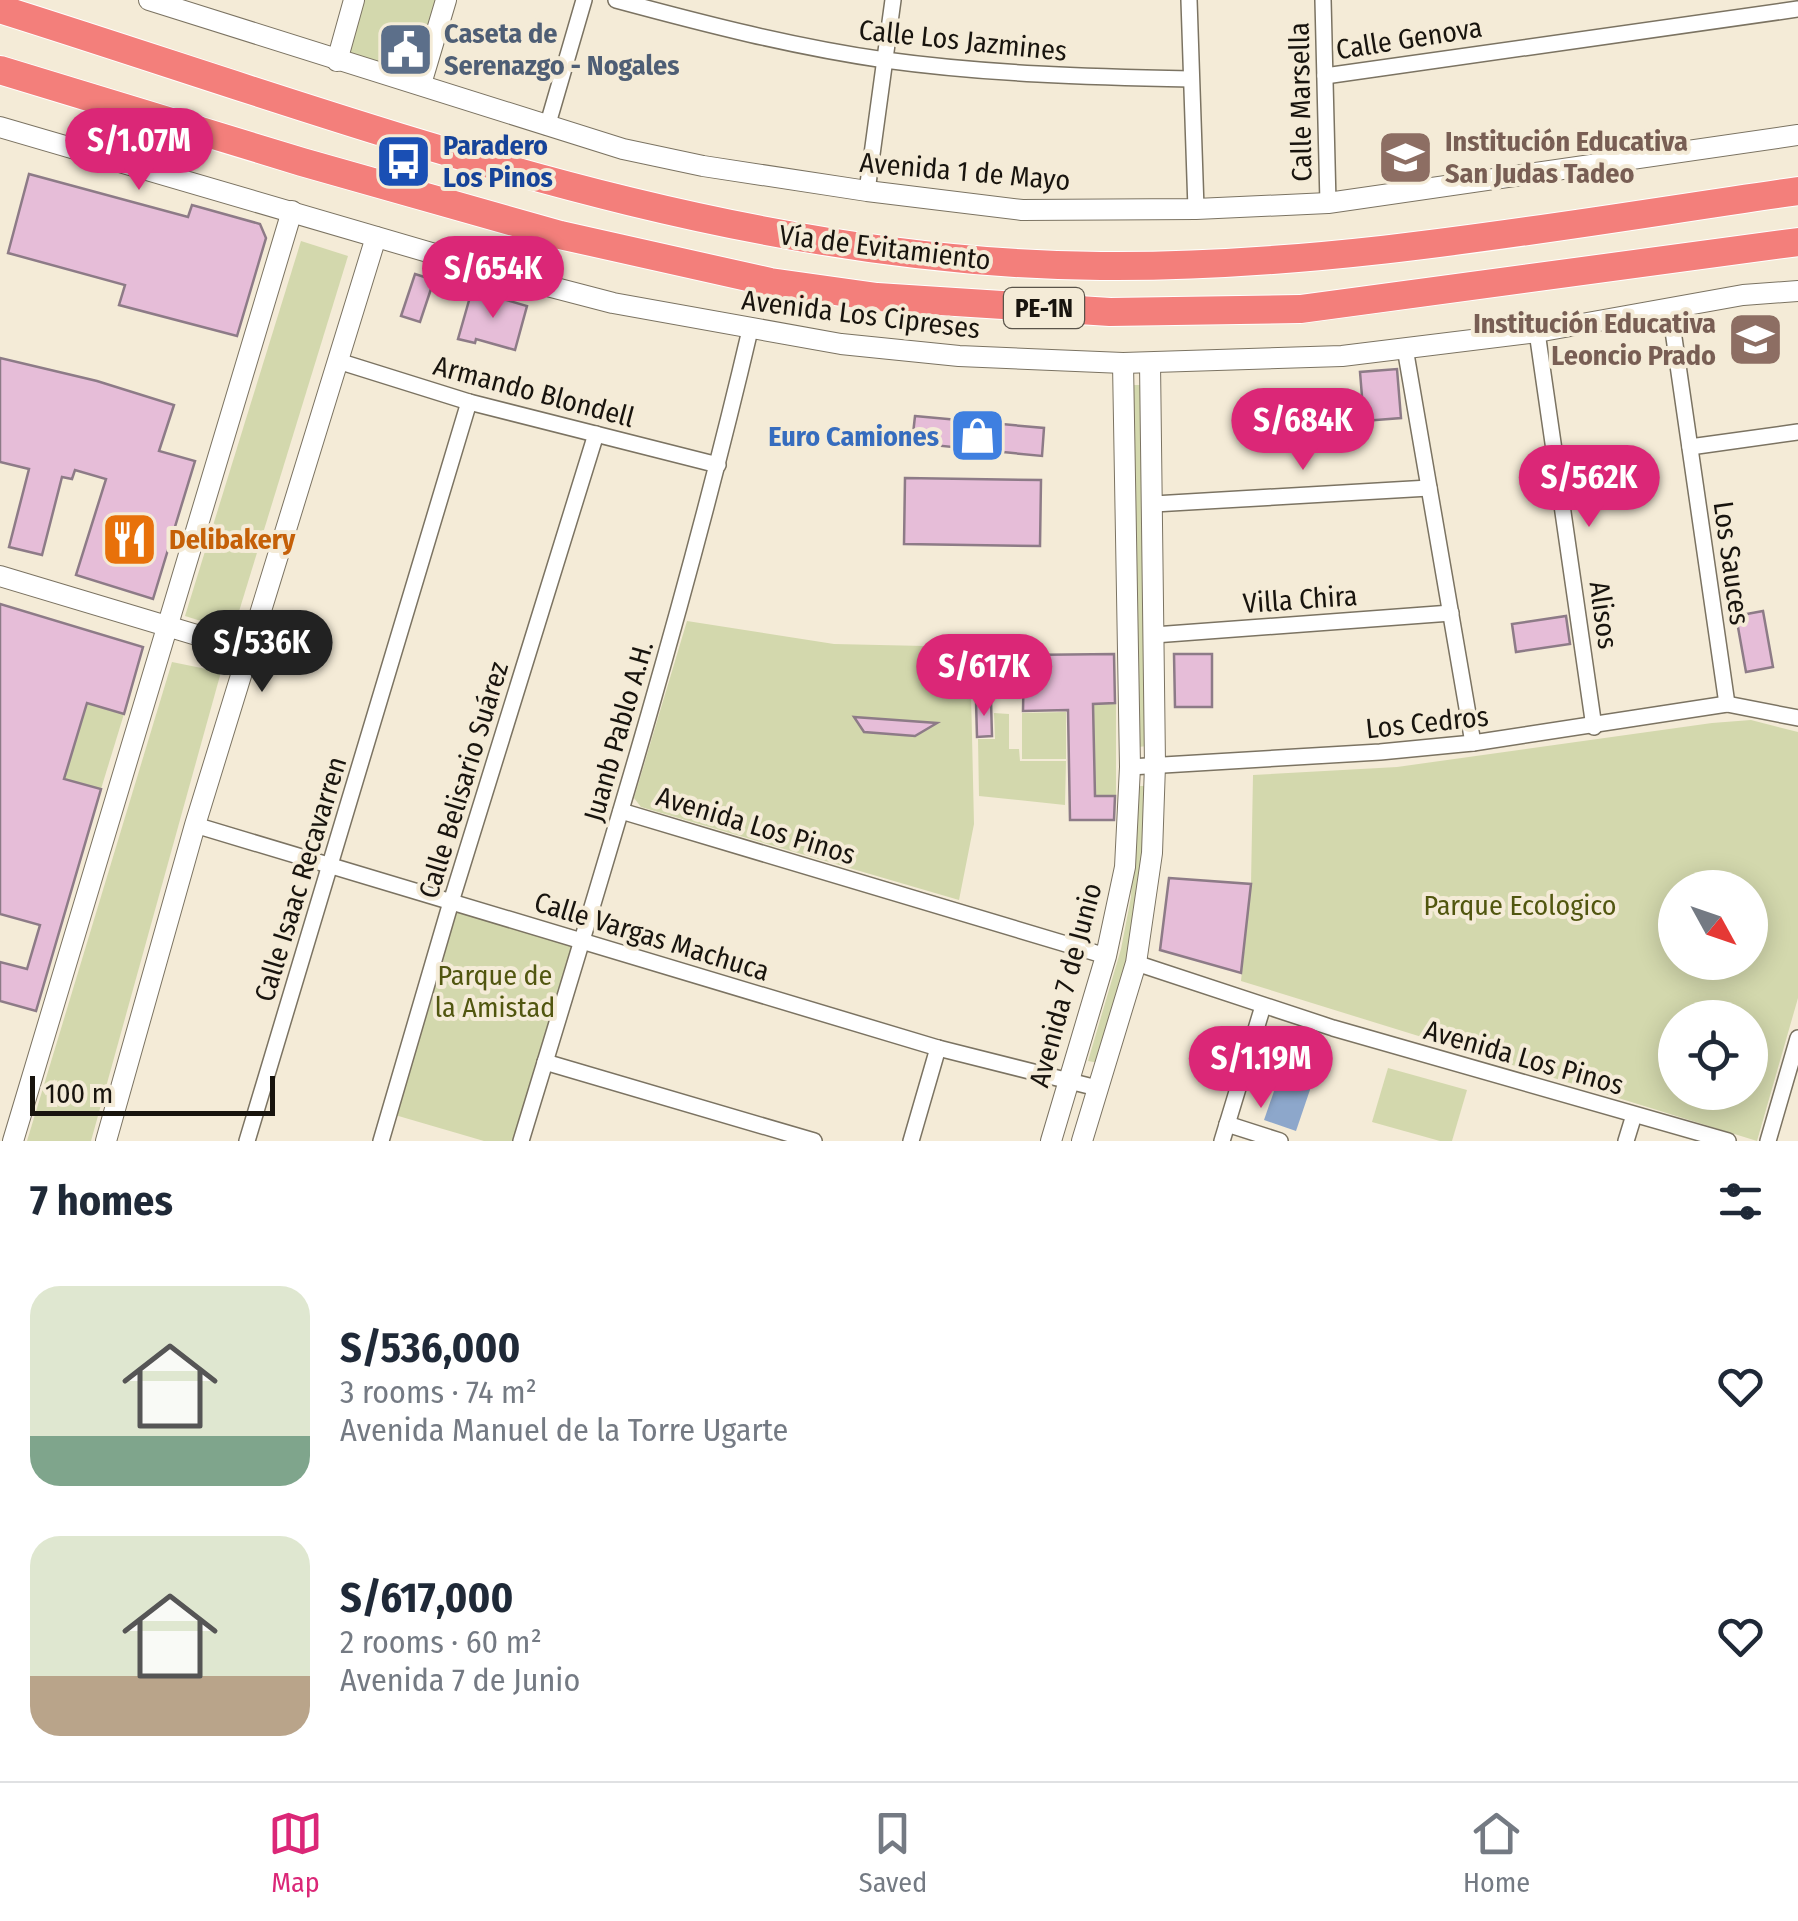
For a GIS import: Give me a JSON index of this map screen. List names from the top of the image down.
{
  "streets": {
    "highway": ["Vía de Evitamiento", "PE-1N"],
    "street": [
      "Calle Genova",
      "Calle Los Jazmines",
      "Calle Marsella",
      "Avenida 1 de Mayo",
      "Avenida Los Cipreses",
      "Armando Blondell",
      "Los Sauces",
      "Villa Chira",
      "Alisos",
      "Los Cedros",
      "Juanb Pablo A.H.",
      "Calle Belisario Suárez",
      "Avenida Los Pinos",
      "Calle Isaac Recavarren",
      "Calle Vargas Machuca",
      "Avenida 7 de Junio"
    ]
  },
  "crossings": [
    ["Calle Genova", "Calle Marsella"],
    ["Calle Marsella", "Avenida 1 de Mayo"],
    ["Avenida Los Cipreses", "Los Sauces"],
    ["Avenida Los Cipreses", "Alisos"],
    ["Avenida Los Cipreses", "Juanb Pablo A.H."],
    ["Avenida Los Cipreses", "Avenida 7 de Junio"],
    ["Armando Blondell", "Juanb Pablo A.H."],
    ["Armando Blondell", "Calle Belisario Suárez"],
    ["Armando Blondell", "Calle Isaac Recavarren"],
    ["Los Sauces", "Los Cedros"],
    ["Villa Chira", "Avenida 7 de Junio"],
    ["Alisos", "Los Cedros"],
    ["Los Cedros", "Avenida 7 de Junio"],
    ["Juanb Pablo A.H.", "Avenida Los Pinos"],
    ["Juanb Pablo A.H.", "Calle Vargas Machuca"],
    ["Calle Belisario Suárez", "Calle Vargas Machuca"],
    ["Avenida Los Pinos", "Avenida 7 de Junio"],
    ["Calle Isaac Recavarren", "Calle Vargas Machuca"],
    ["Calle Vargas Machuca", "Avenida 7 de Junio"]
  ],
  "parks": ["Parque Ecologico", "Parque de la Amistad"],
  "places": {
    "public building": ["Caseta de Serenazgo - Nogales"],
    "school or university": ["Institución Educativa San Judas Tadeo", "Institución Educativa Leoncio Prado"],
    "bus stop": ["Paradero Los Pinos"],
    "shop": ["Euro Camiones"],
    "restaurant": ["Delibakery"]
  },
  "scale_bar": "100 m",
  "north": "bottom right",
  "page": {
    "price": [
      "S/1.07M",
      "S/654K",
      "S/684K",
      "S/562K",
      "S/536K",
      "S/617K",
      "S/1.19M"
    ],
    "scale": "100 m",
    "heading": "7 homes",
    "list": [
      {
        "name": "S/536,000",
        "note": "3 rooms · 74 m² · Avenida Manuel de la Torre Ugarte"
      },
      {
        "name": "S/617,000",
        "note": "2 rooms · 60 m² · Avenida 7 de Junio"
      }
    ],
    "tabs": ["Map", "Saved", "Home"]
  }
}
